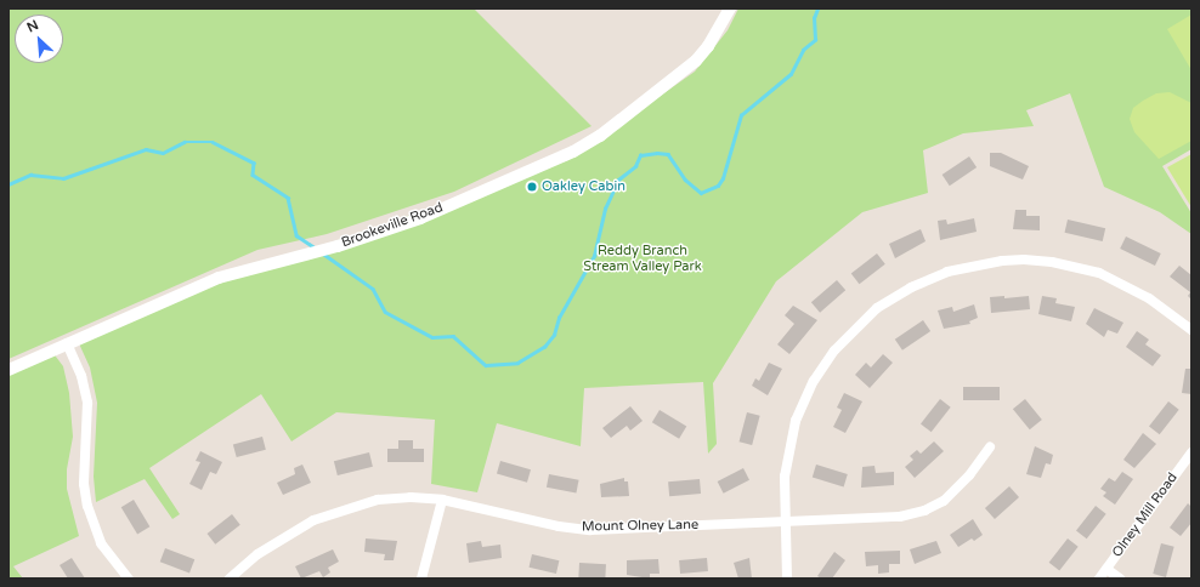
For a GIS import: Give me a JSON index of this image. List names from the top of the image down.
{
  "streets": {
    "street": ["Brookeville Road", "Olney Mill Road", "Mount Olney Lane"]
  },
  "parks": ["Reddy Branch Stream Valley Park"],
  "places": ["Oakley Cabin"],
  "north": "top left"
}
